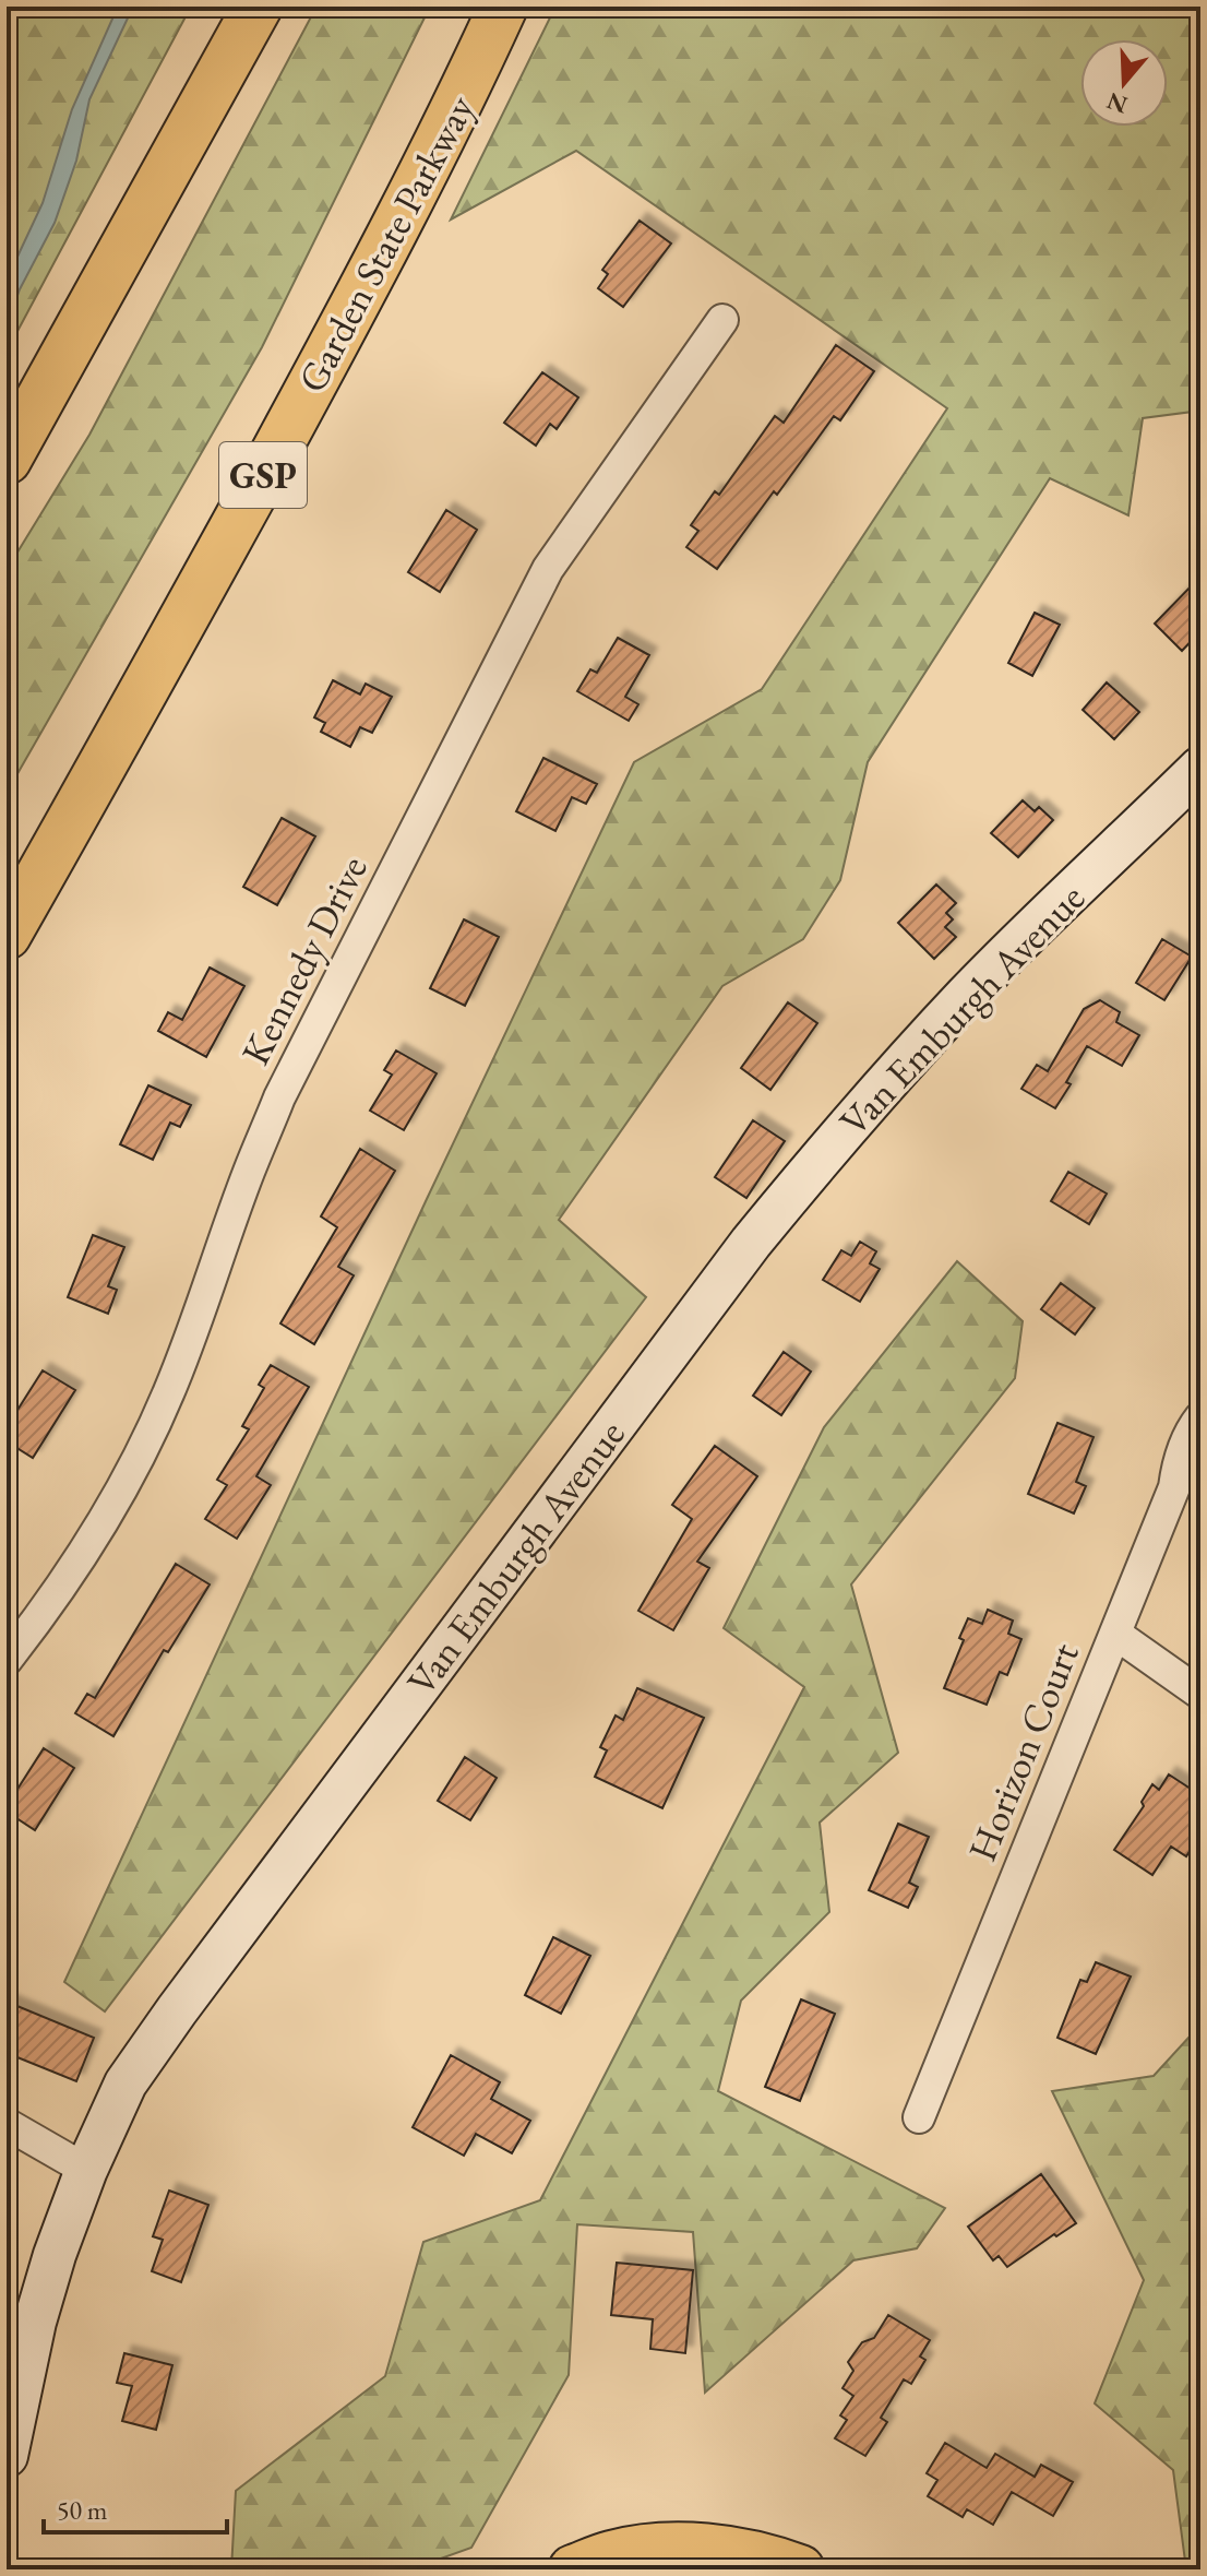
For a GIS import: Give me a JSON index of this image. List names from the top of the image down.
{
  "streets": {
    "main road": ["Garden State Parkway", "GSP", "Van Emburgh Avenue"],
    "street": ["Kennedy Drive", "Horizon Court"]
  },
  "scale_bar": "50 m",
  "north": "bottom"
}
